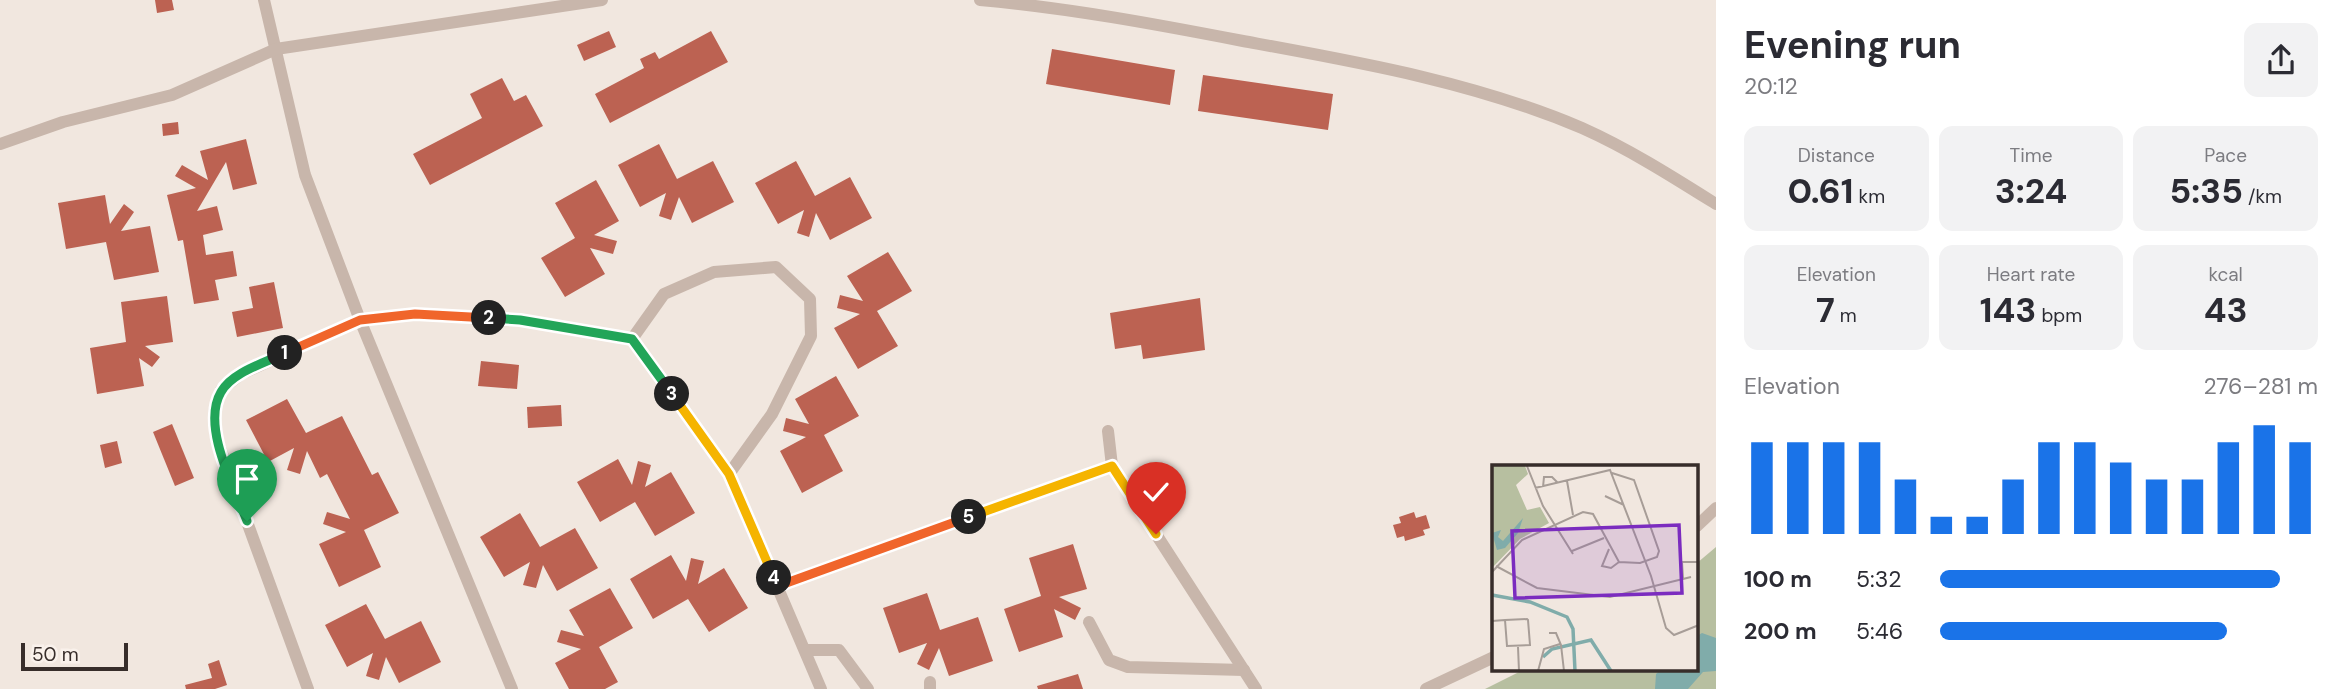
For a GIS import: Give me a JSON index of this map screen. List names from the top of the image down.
{
  "scale_bar": "50 m",
  "page": {
    "heading": ["Evening run", "20:12"],
    "stats": [
      ["Distance", "0.61 km"],
      ["Time", "3:24"],
      ["Pace", "5:35 /km"],
      ["Elevation", "7 m"],
      ["Heart rate", "143 bpm"],
      ["kcal", "43"]
    ],
    "pins": [
      "2",
      "1",
      "3",
      "5",
      "4"
    ],
    "chart": ["Elevation", "276–281 m"],
    "list": [
      {
        "name": "100 m",
        "note": "5:32"
      },
      {
        "name": "200 m",
        "note": "5:46"
      }
    ],
    "scale": "50 m"
  }
}
